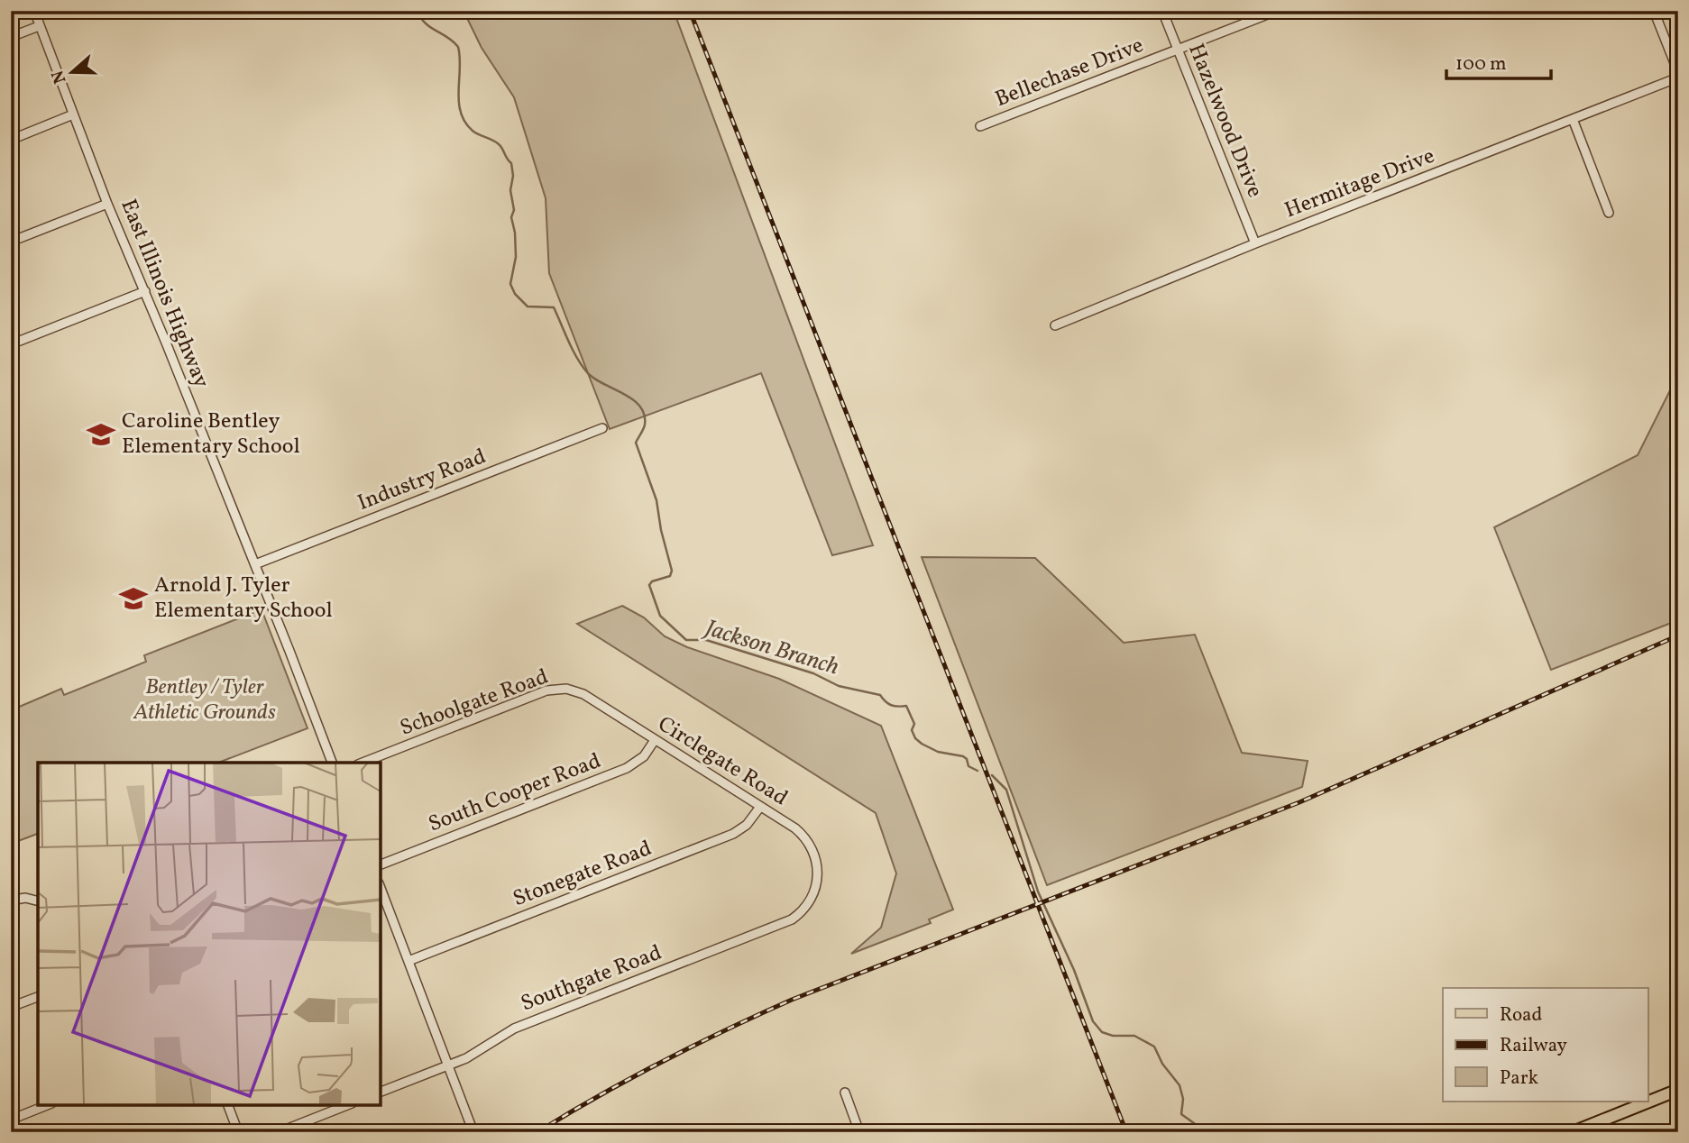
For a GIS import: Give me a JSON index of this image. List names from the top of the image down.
{
  "streets": {
    "street": [
      "Bellechase Drive",
      "Hazelwood Drive",
      "Hermitage Drive",
      "East Illinois Highway",
      "Industry Road",
      "Schoolgate Road",
      "Circlegate Road",
      "South Cooper Road",
      "Stonegate Road",
      "Southgate Road"
    ]
  },
  "crossings": [
    ["Bellechase Drive", "Hazelwood Drive"],
    ["Hazelwood Drive", "Hermitage Drive"],
    ["East Illinois Highway", "Industry Road"],
    ["Schoolgate Road", "Circlegate Road"],
    ["Circlegate Road", "South Cooper Road"],
    ["Circlegate Road", "Stonegate Road"],
    ["Circlegate Road", "Southgate Road"]
  ],
  "water": ["Jackson Branch"],
  "parks": ["Bentley / Tyler Athletic Grounds"],
  "places": {
    "school or university": ["Caroline Bentley Elementary School", "Arnold J. Tyler Elementary School"]
  },
  "legend": ["Road", "Railway", "Park"],
  "scale_bar": "100 m",
  "north": "left"
}
